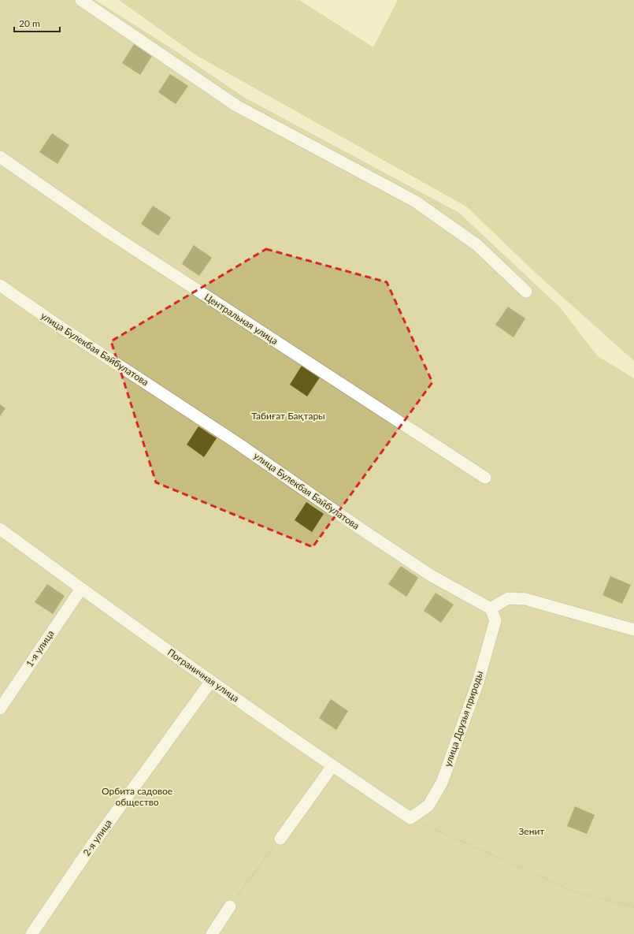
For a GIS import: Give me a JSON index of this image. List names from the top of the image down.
{
  "streets": {
    "street": [
      "Центральная улица",
      "улица Булекбая Байбулатова",
      "1-я улица",
      "Пограничная улица",
      "улица Друзья природы",
      "2-я улица"
    ]
  },
  "crossings": [
    ["улица Булекбая Байбулатова", "улица Друзья природы"],
    ["1-я улица", "Пограничная улица"],
    ["Пограничная улица", "улица Друзья природы"],
    ["Пограничная улица", "2-я улица"]
  ],
  "parks": ["Табиғат Бақтары", "Орбита садовое общество", "Зенит"],
  "scale_bar": "20 m"
}
